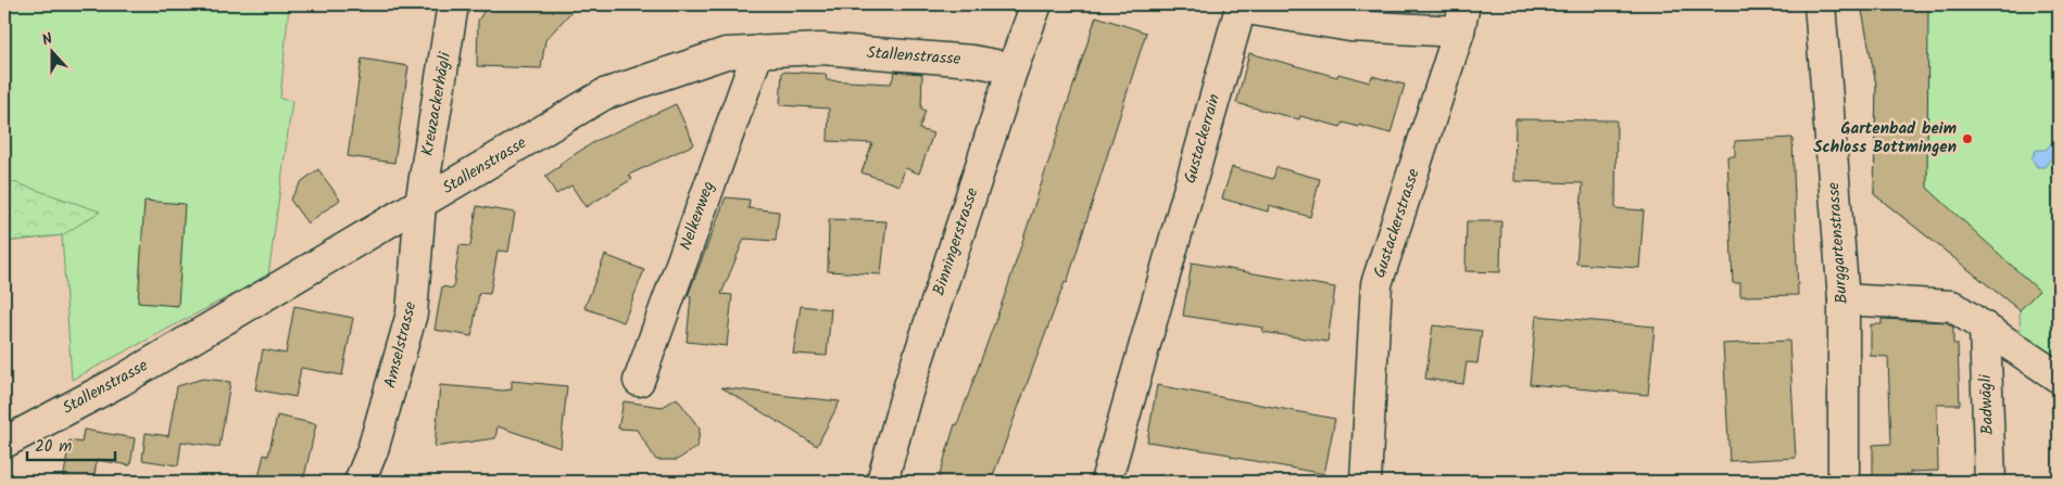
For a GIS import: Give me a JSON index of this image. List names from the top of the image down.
{
  "streets": {
    "street": [
      "Stallenstrasse",
      "Kreuzackerhägli",
      "Gustackerrain",
      "Nelkenweg",
      "Gustackerstrasse",
      "Binningerstrasse",
      "Burggartenstrasse",
      "Amselstrasse",
      "Badwägli"
    ]
  },
  "crossings": [
    ["Stallenstrasse", "Kreuzackerhägli"],
    ["Stallenstrasse", "Nelkenweg"],
    ["Stallenstrasse", "Binningerstrasse"],
    ["Stallenstrasse", "Amselstrasse"],
    ["Kreuzackerhägli", "Amselstrasse"],
    ["Gustackerrain", "Gustackerstrasse"]
  ],
  "places": ["Gartenbad beim Schloss Bottmingen"],
  "scale_bar": "20 m",
  "north": "top"
}
